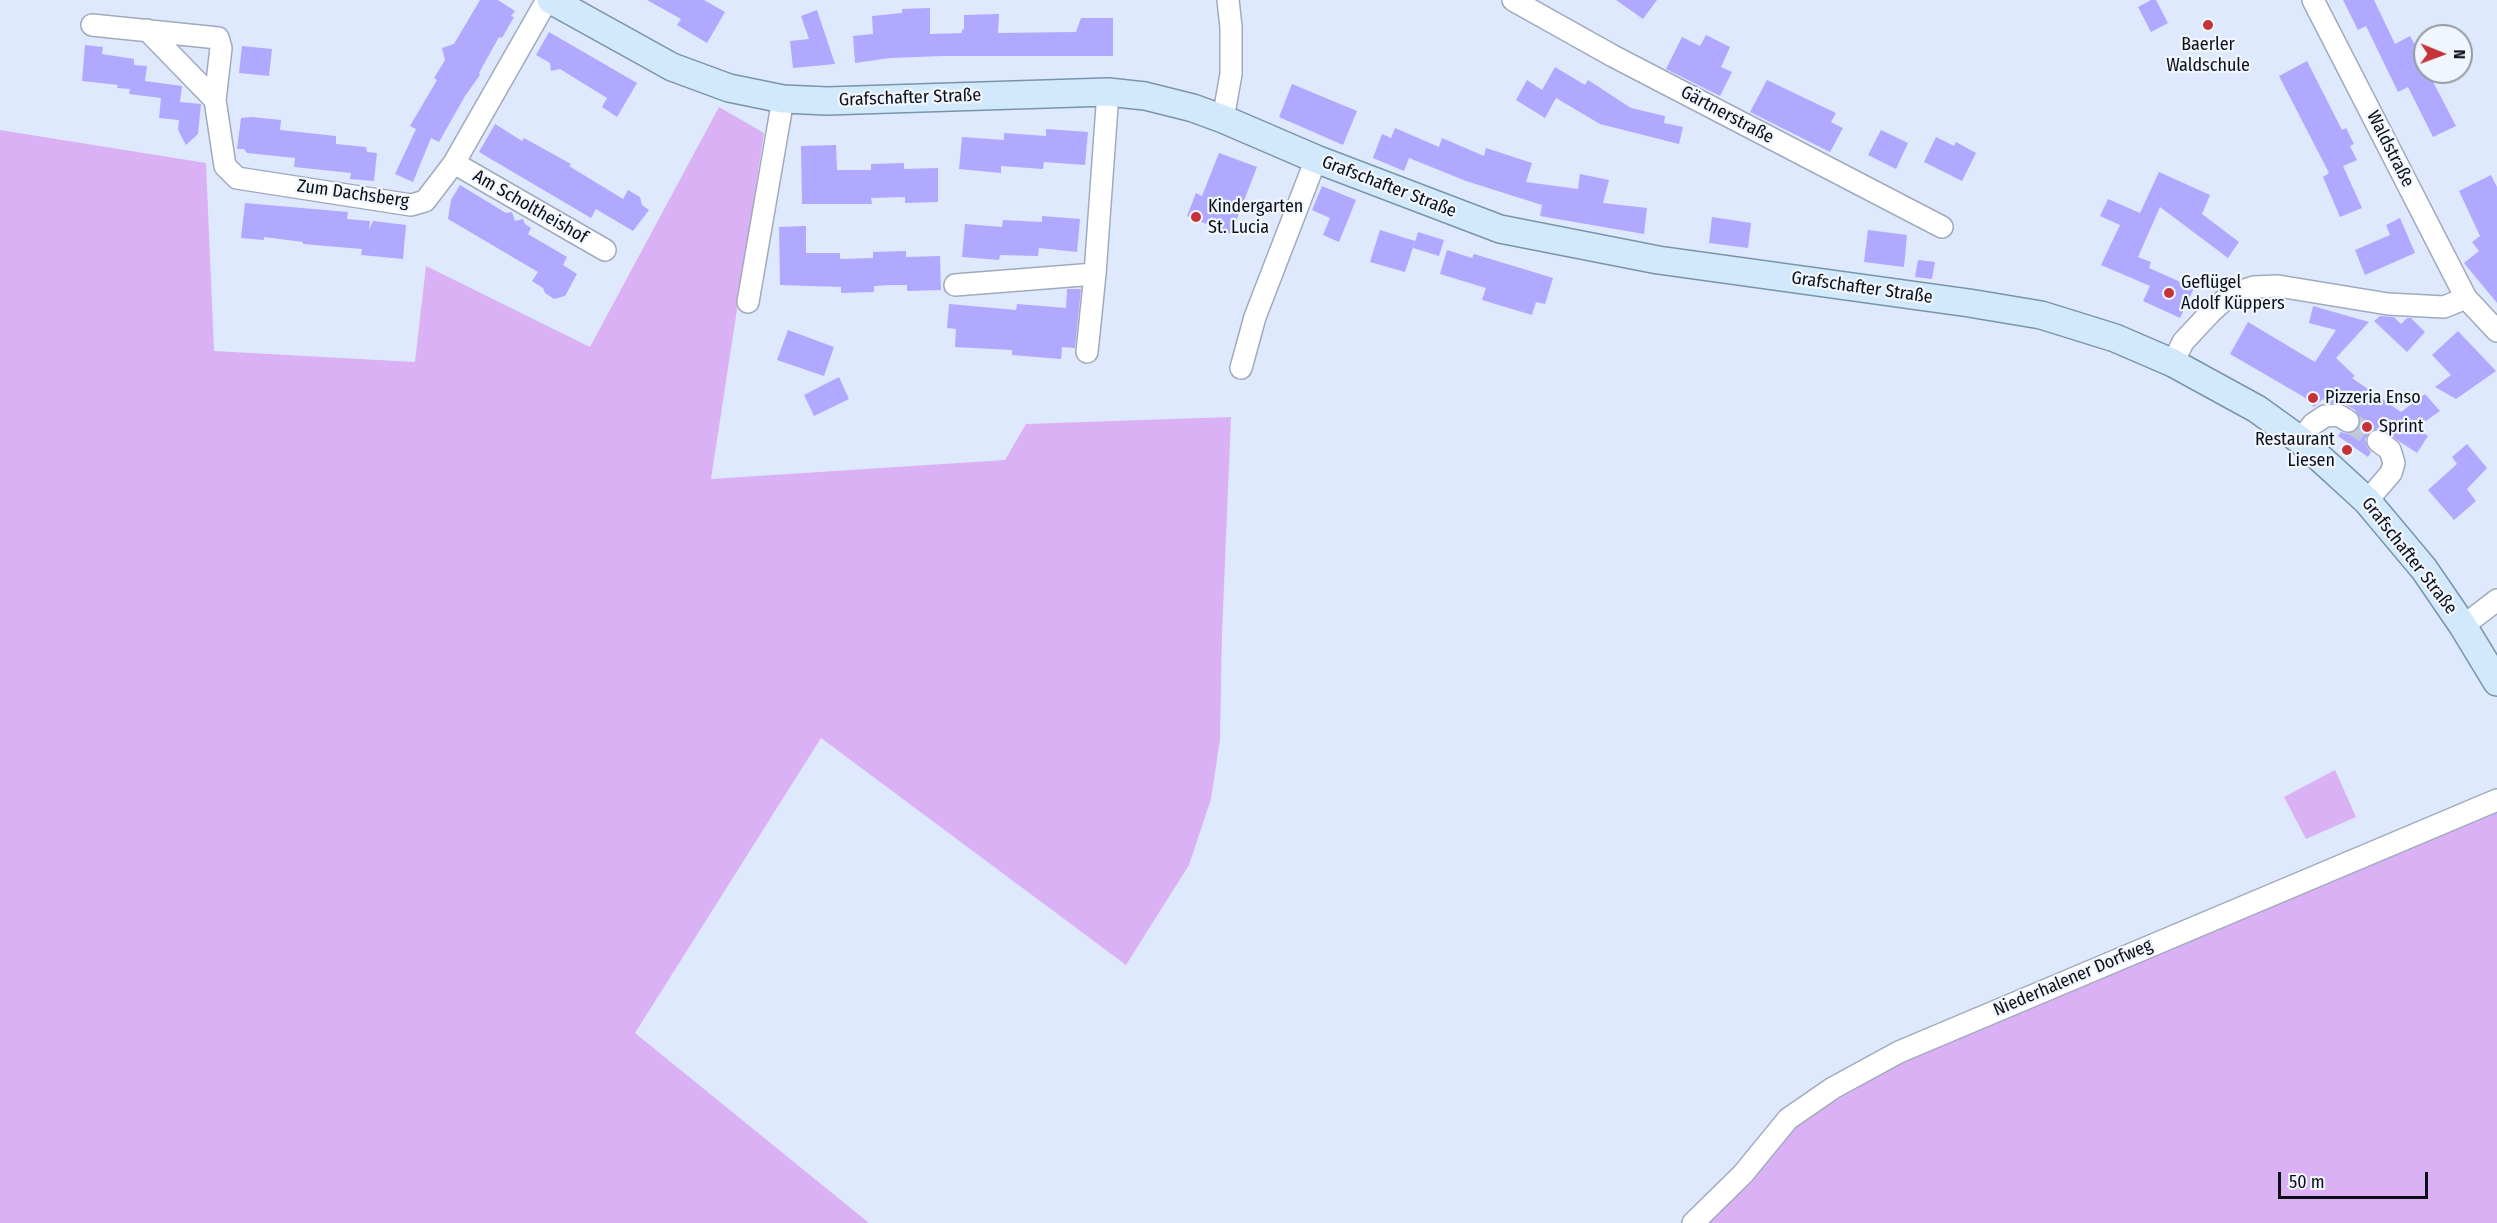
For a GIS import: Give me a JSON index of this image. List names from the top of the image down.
{
  "streets": {
    "main road": ["Grafschafter Straße"],
    "street": [
      "Gärtnerstraße",
      "Waldstraße",
      "Zum Dachsberg",
      "Am Scholtheishof",
      "Niederhalener Dorfweg"
    ]
  },
  "crossings": [
    ["Grafschafter Straße", "Zum Dachsberg"],
    ["Zum Dachsberg", "Am Scholtheishof"]
  ],
  "places": [
    "Baerler Waldschule",
    "Kindergarten St. Lucia",
    "Geflügel Adolf Küppers",
    "Pizzeria Enso",
    "Sprint",
    "Restaurant Liesen"
  ],
  "scale_bar": "50 m",
  "north": "right"
}
